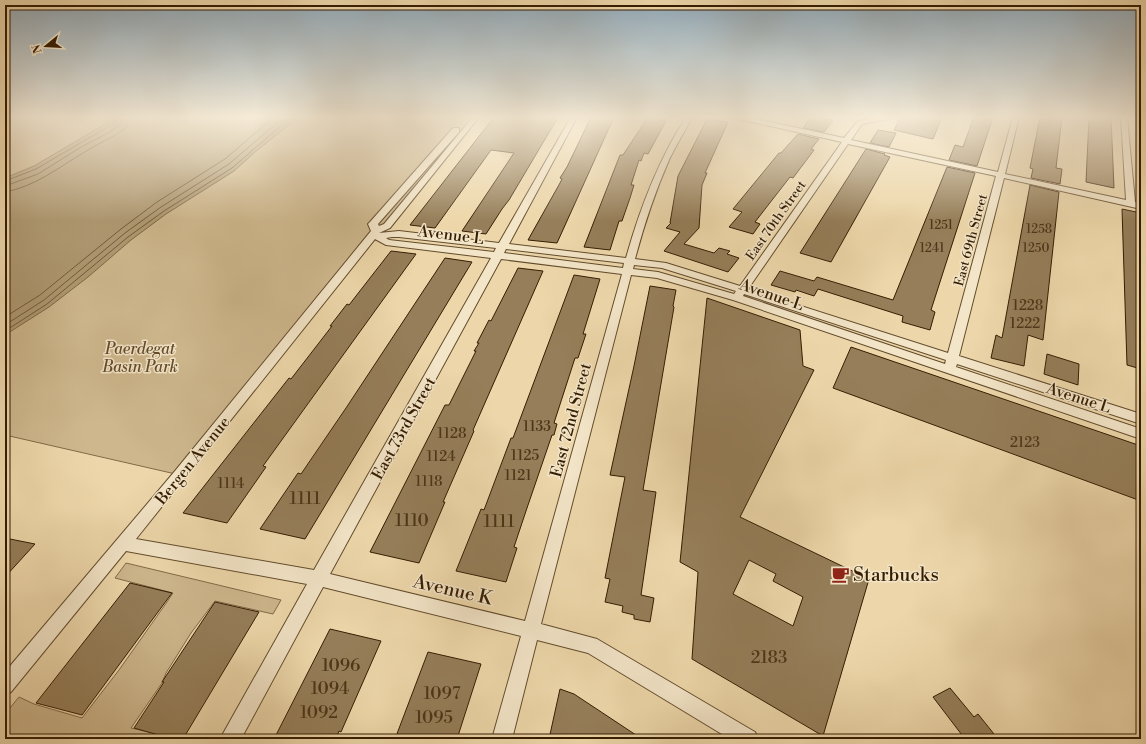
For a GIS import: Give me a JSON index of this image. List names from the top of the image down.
{
  "streets": {
    "street": [
      "East 70th Street",
      "Avenue L",
      "East 69th Street",
      "East 72nd Street",
      "East 73rd Street",
      "Bergen Avenue",
      "Avenue K"
    ]
  },
  "crossings": [
    ["East 70th Street", "Avenue L"],
    ["Avenue L", "East 69th Street"],
    ["Avenue L", "East 72nd Street"],
    ["Avenue L", "East 73rd Street"],
    ["Avenue L", "Bergen Avenue"],
    ["East 72nd Street", "Avenue K"],
    ["East 73rd Street", "Avenue K"],
    ["Bergen Avenue", "Avenue K"]
  ],
  "parks": ["Paerdegat Basin Park"],
  "places": {
    "cafe": ["Starbucks"]
  },
  "house_numbers": [
    "1251",
    "1258",
    "1241",
    "1250",
    "1228",
    "1222",
    "1133",
    "1128",
    "2123",
    "1125",
    "1124",
    "1121",
    "1118",
    "1114",
    "1111",
    "1110",
    "1111",
    "2183",
    "1096",
    "1094",
    "1097",
    "1092",
    "1095"
  ],
  "north": "left"
}
